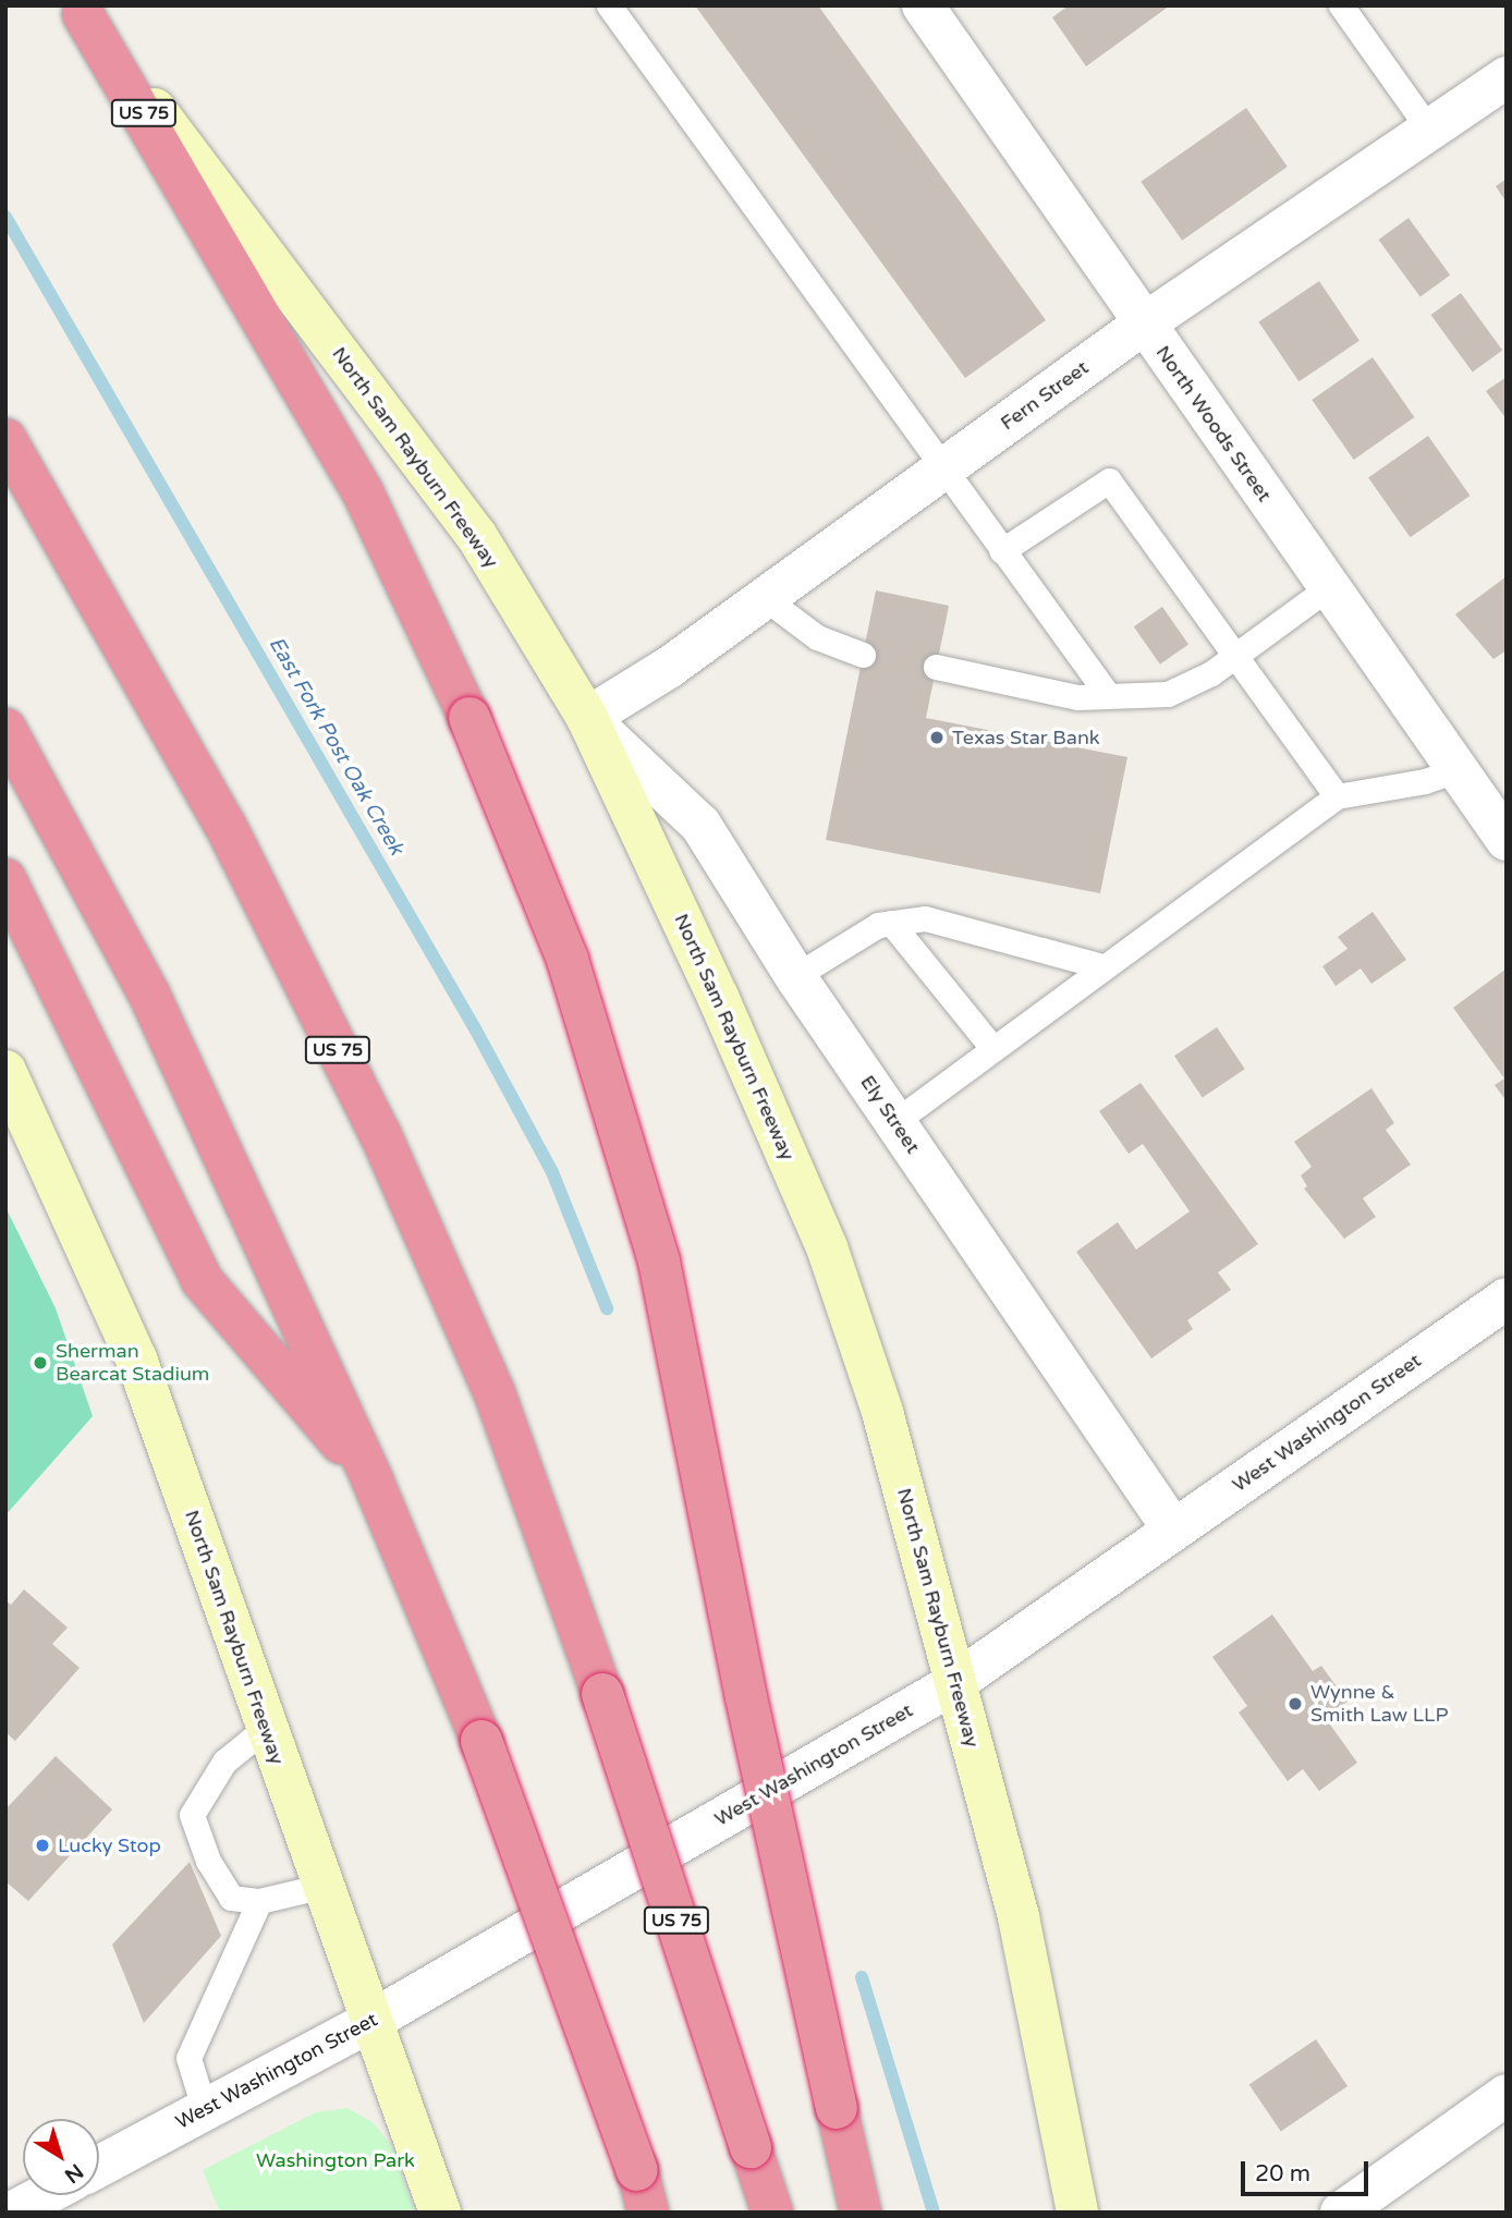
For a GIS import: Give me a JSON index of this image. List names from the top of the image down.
{
  "streets": {
    "highway": ["US 75"],
    "main road": ["North Sam Rayburn Freeway"],
    "street": [
      "Fern Street",
      "North Woods Street",
      "Ely Street",
      "West Washington Street"
    ]
  },
  "crossings": [
    ["US 75", "North Sam Rayburn Freeway"],
    ["Fern Street", "North Woods Street"],
    ["Fern Street", "North Sam Rayburn Freeway"],
    ["Fern Street", "Ely Street"],
    ["North Sam Rayburn Freeway", "Ely Street"],
    ["North Sam Rayburn Freeway", "West Washington Street"],
    ["Ely Street", "West Washington Street"]
  ],
  "water": ["East Fork Post Oak Creek"],
  "parks": ["Washington Park"],
  "places": [
    "Texas Star Bank",
    "Sherman Bearcat Stadium",
    "Wynne & Smith Law LLP",
    "Lucky Stop"
  ],
  "scale_bar": "20 m",
  "north": "bottom right"
}
